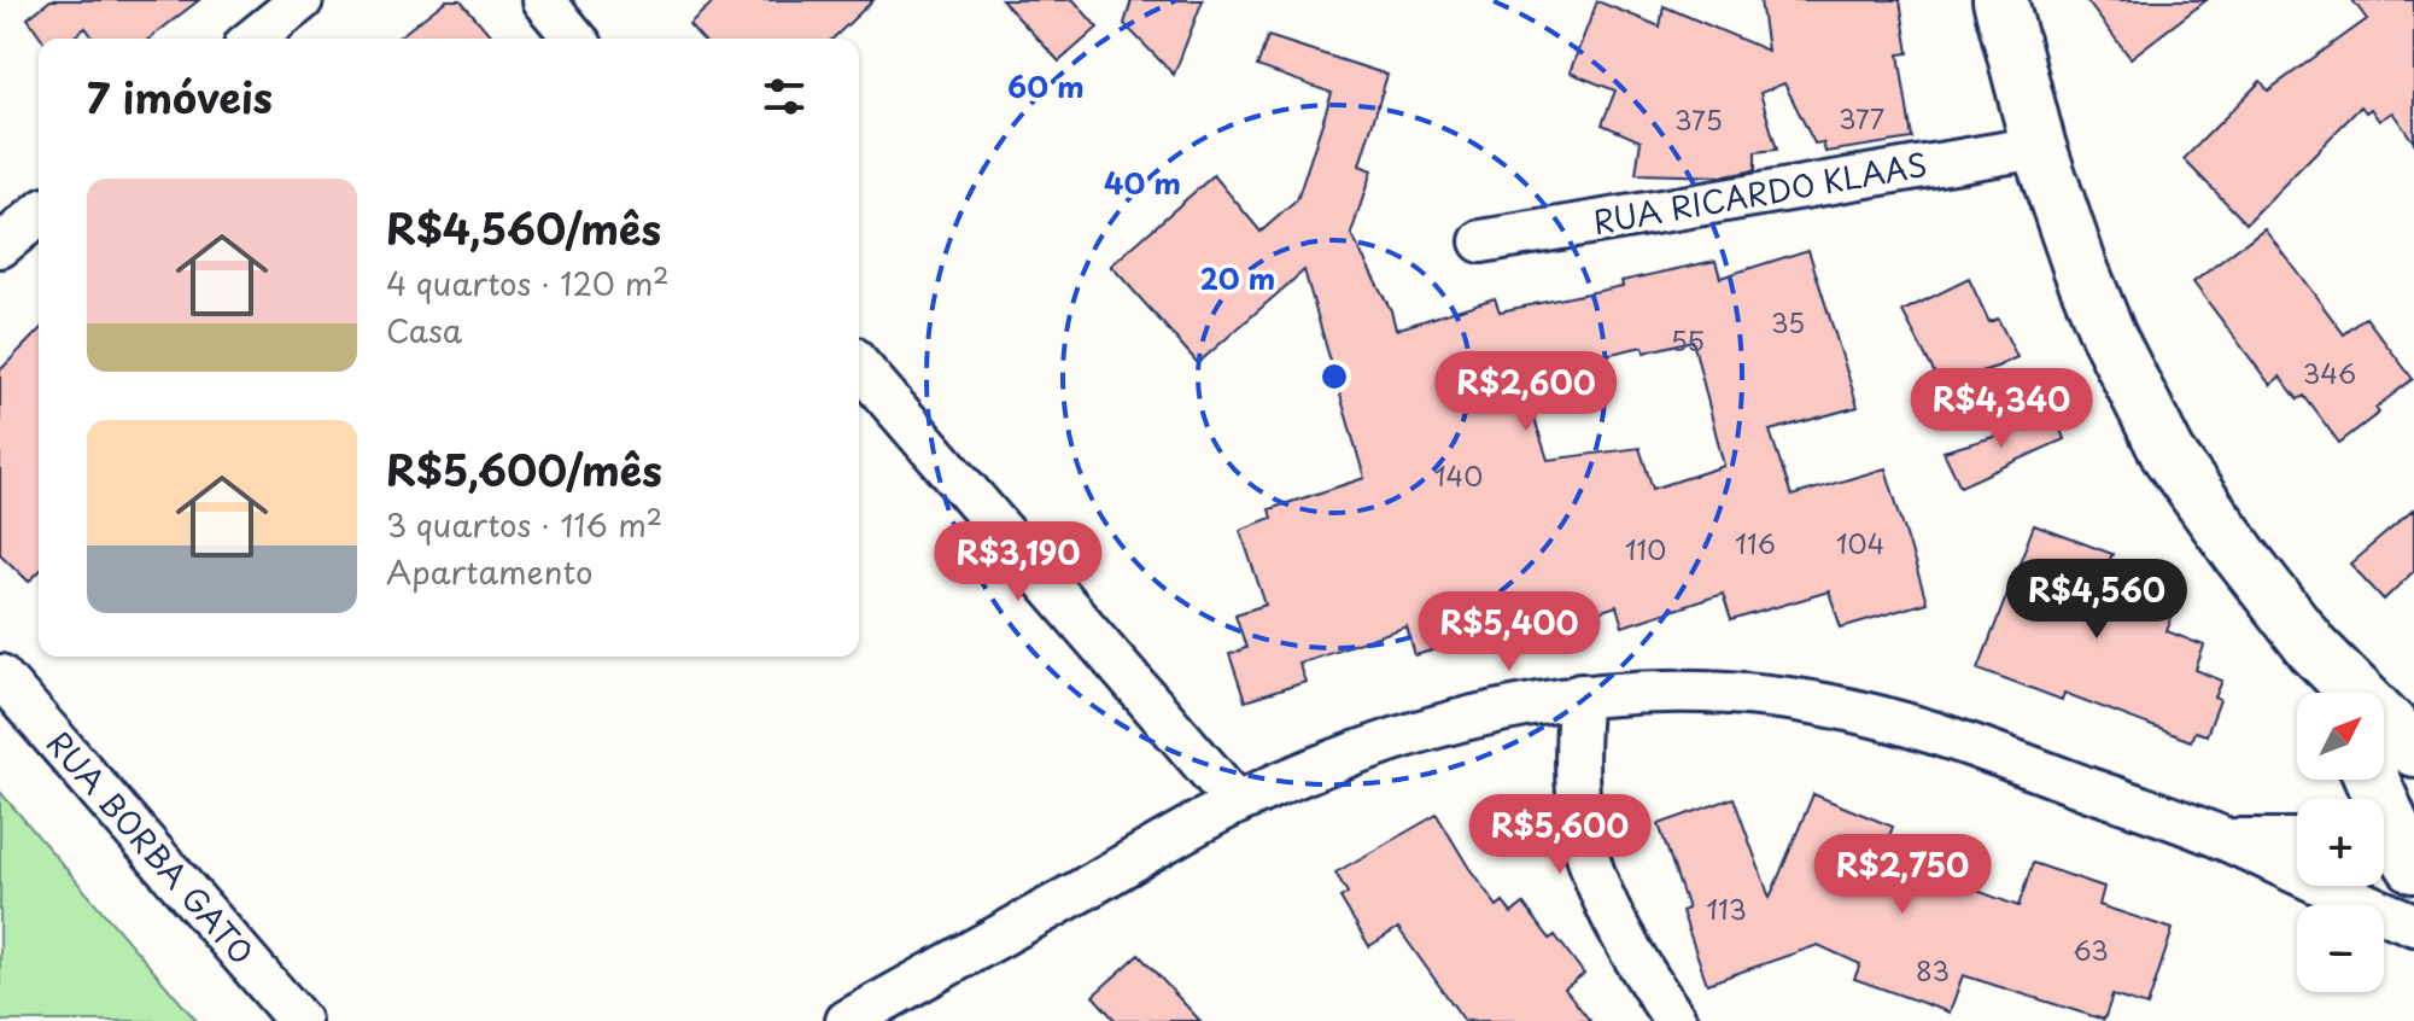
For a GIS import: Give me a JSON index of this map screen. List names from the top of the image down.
{
  "streets": {
    "street": ["RUA RICARDO KLAAS", "RUA BORBA GATO"]
  },
  "house_numbers": [
    "377",
    "375",
    "35",
    "55",
    "346",
    "140",
    "116",
    "104",
    "110",
    "113",
    "63",
    "83"
  ],
  "north": "top right",
  "page": {
    "heading": "7 imóveis",
    "list": [
      {
        "name": "R$4,560/mês",
        "note": "4 quartos · 120 m² · Casa"
      },
      {
        "name": "R$5,600/mês",
        "note": "3 quartos · 116 m² · Apartamento"
      }
    ],
    "price": [
      "R$2,600",
      "R$4,340",
      "R$3,190",
      "R$4,560",
      "R$5,400",
      "R$5,600",
      "R$2,750"
    ],
    "map_buttons": ["+", "−"]
  },
  "rings": ["60 m", "40 m", "20 m"]
}
